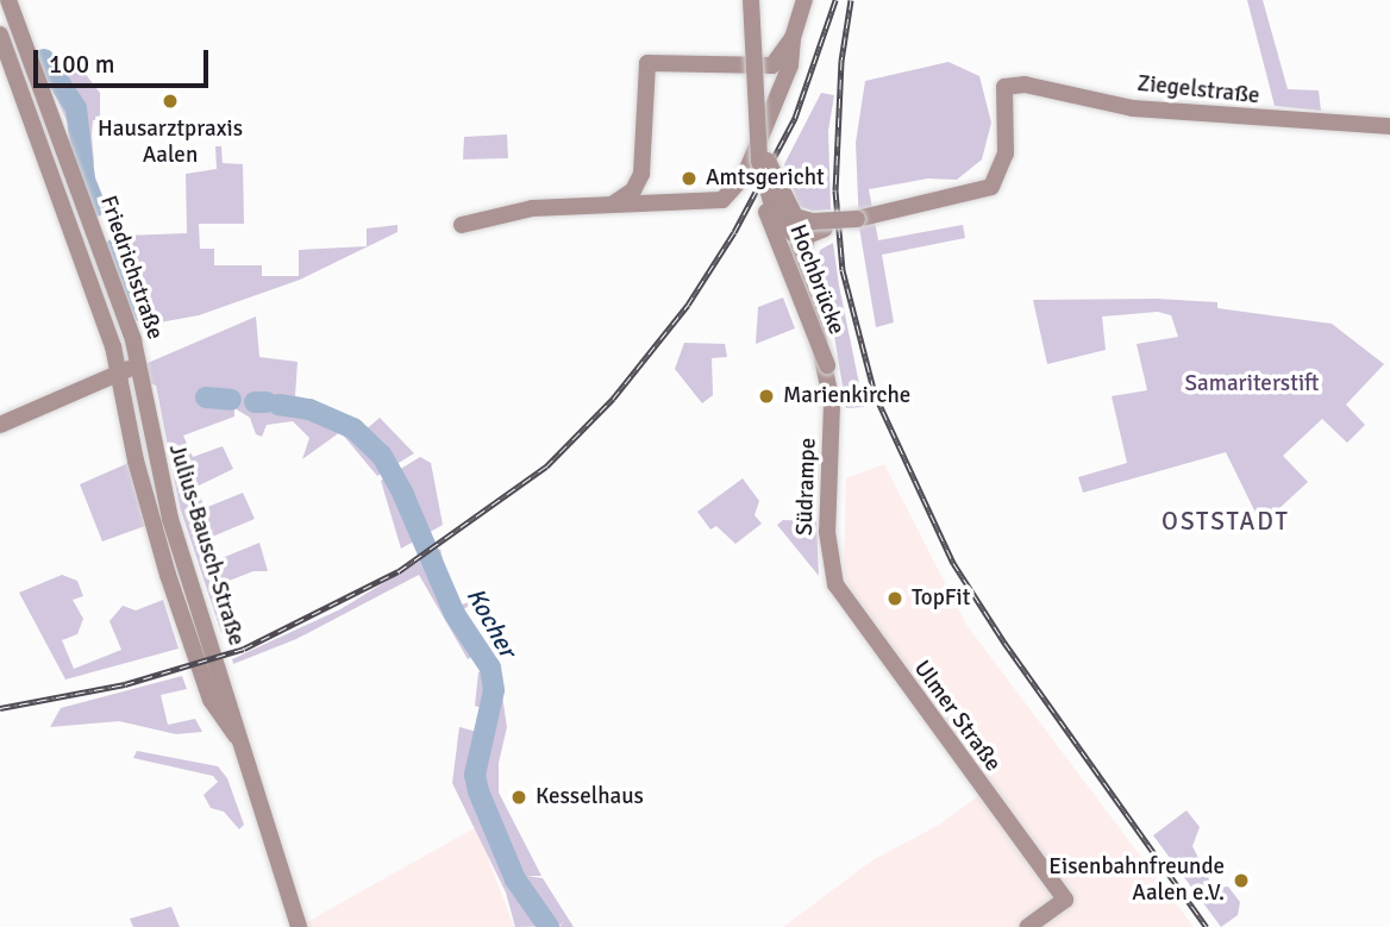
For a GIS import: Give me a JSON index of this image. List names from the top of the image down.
{
  "streets": {
    "main road": [
      "Ziegelstraße",
      "Friedrichstraße",
      "Hochbrücke",
      "Südrampe",
      "Julius-Bausch-Straße",
      "Ulmer Straße"
    ]
  },
  "crossings": [
    ["Ziegelstraße", "Hochbrücke"],
    ["Friedrichstraße", "Julius-Bausch-Straße"],
    ["Hochbrücke", "Südrampe"],
    ["Südrampe", "Ulmer Straße"]
  ],
  "districts": ["OSTSTADT"],
  "water": ["Kocher"],
  "parks": ["Samariterstift"],
  "places": [
    "Hausarztpraxis Aalen",
    "Amtsgericht",
    "Marienkirche",
    "TopFit",
    "Kesselhaus",
    "Eisenbahnfreunde Aalen e.V."
  ],
  "scale_bar": "100 m"
}
